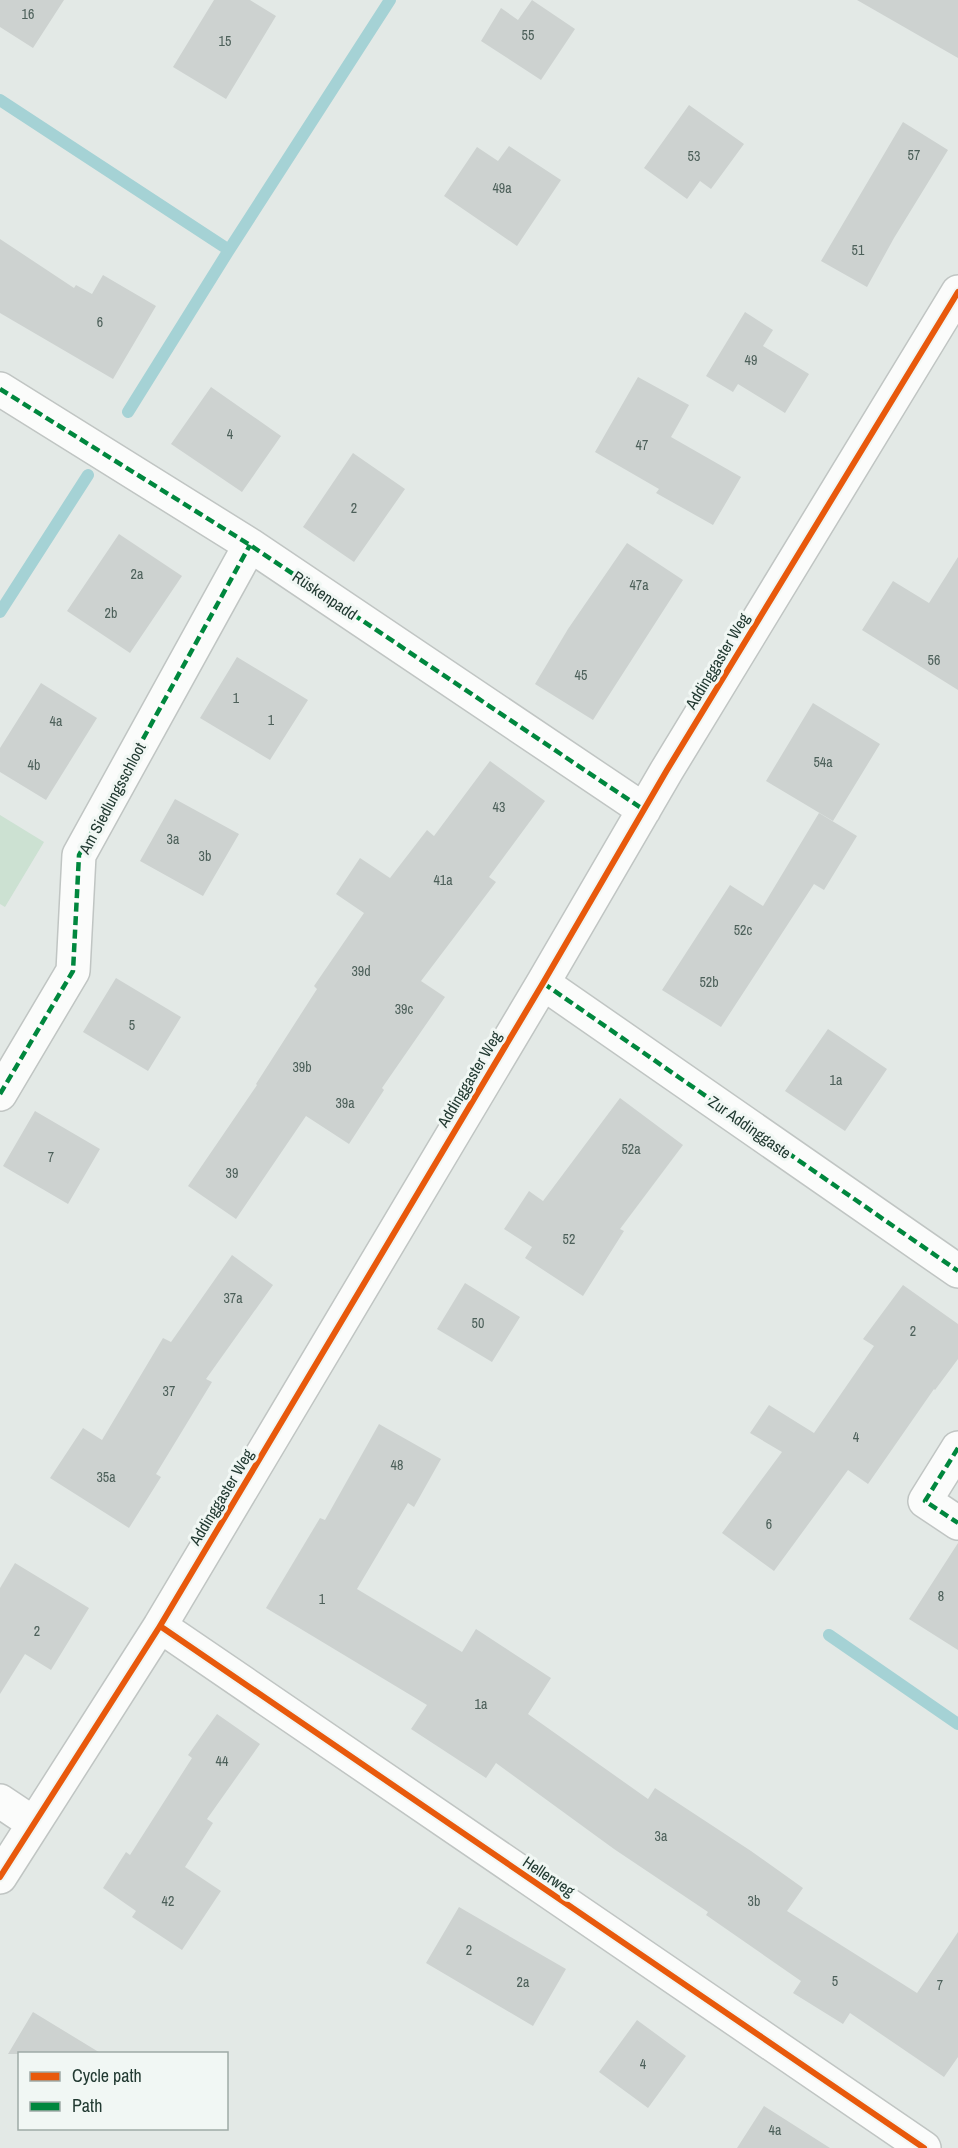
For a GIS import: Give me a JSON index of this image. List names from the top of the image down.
{
  "streets": {
    "street": [
      "Rüskenpadd",
      "Addinggaster Weg",
      "Am Siedlungsschloot",
      "Zur Addinggaste",
      "Hellerweg"
    ]
  },
  "crossings": [
    ["Rüskenpadd", "Addinggaster Weg"],
    ["Rüskenpadd", "Am Siedlungsschloot"],
    ["Addinggaster Weg", "Zur Addinggaste"],
    ["Addinggaster Weg", "Hellerweg"]
  ],
  "house_numbers": [
    "16",
    "55",
    "15",
    "57",
    "53",
    "49a",
    "51",
    "6",
    "49",
    "4",
    "47",
    "2",
    "2a",
    "47a",
    "2b",
    "56",
    "45",
    "1",
    "1",
    "4a",
    "54a",
    "4b",
    "43",
    "3a",
    "3b",
    "41a",
    "52c",
    "39d",
    "52b",
    "39c",
    "5",
    "39b",
    "1a",
    "39a",
    "52a",
    "7",
    "39",
    "52",
    "37a",
    "50",
    "2",
    "37",
    "4",
    "48",
    "35a",
    "6",
    "8",
    "1",
    "2",
    "1a",
    "44",
    "3a",
    "42",
    "3b",
    "2",
    "5",
    "2a",
    "7",
    "4",
    "4a"
  ],
  "legend": ["Cycle path", "Path"]
}
